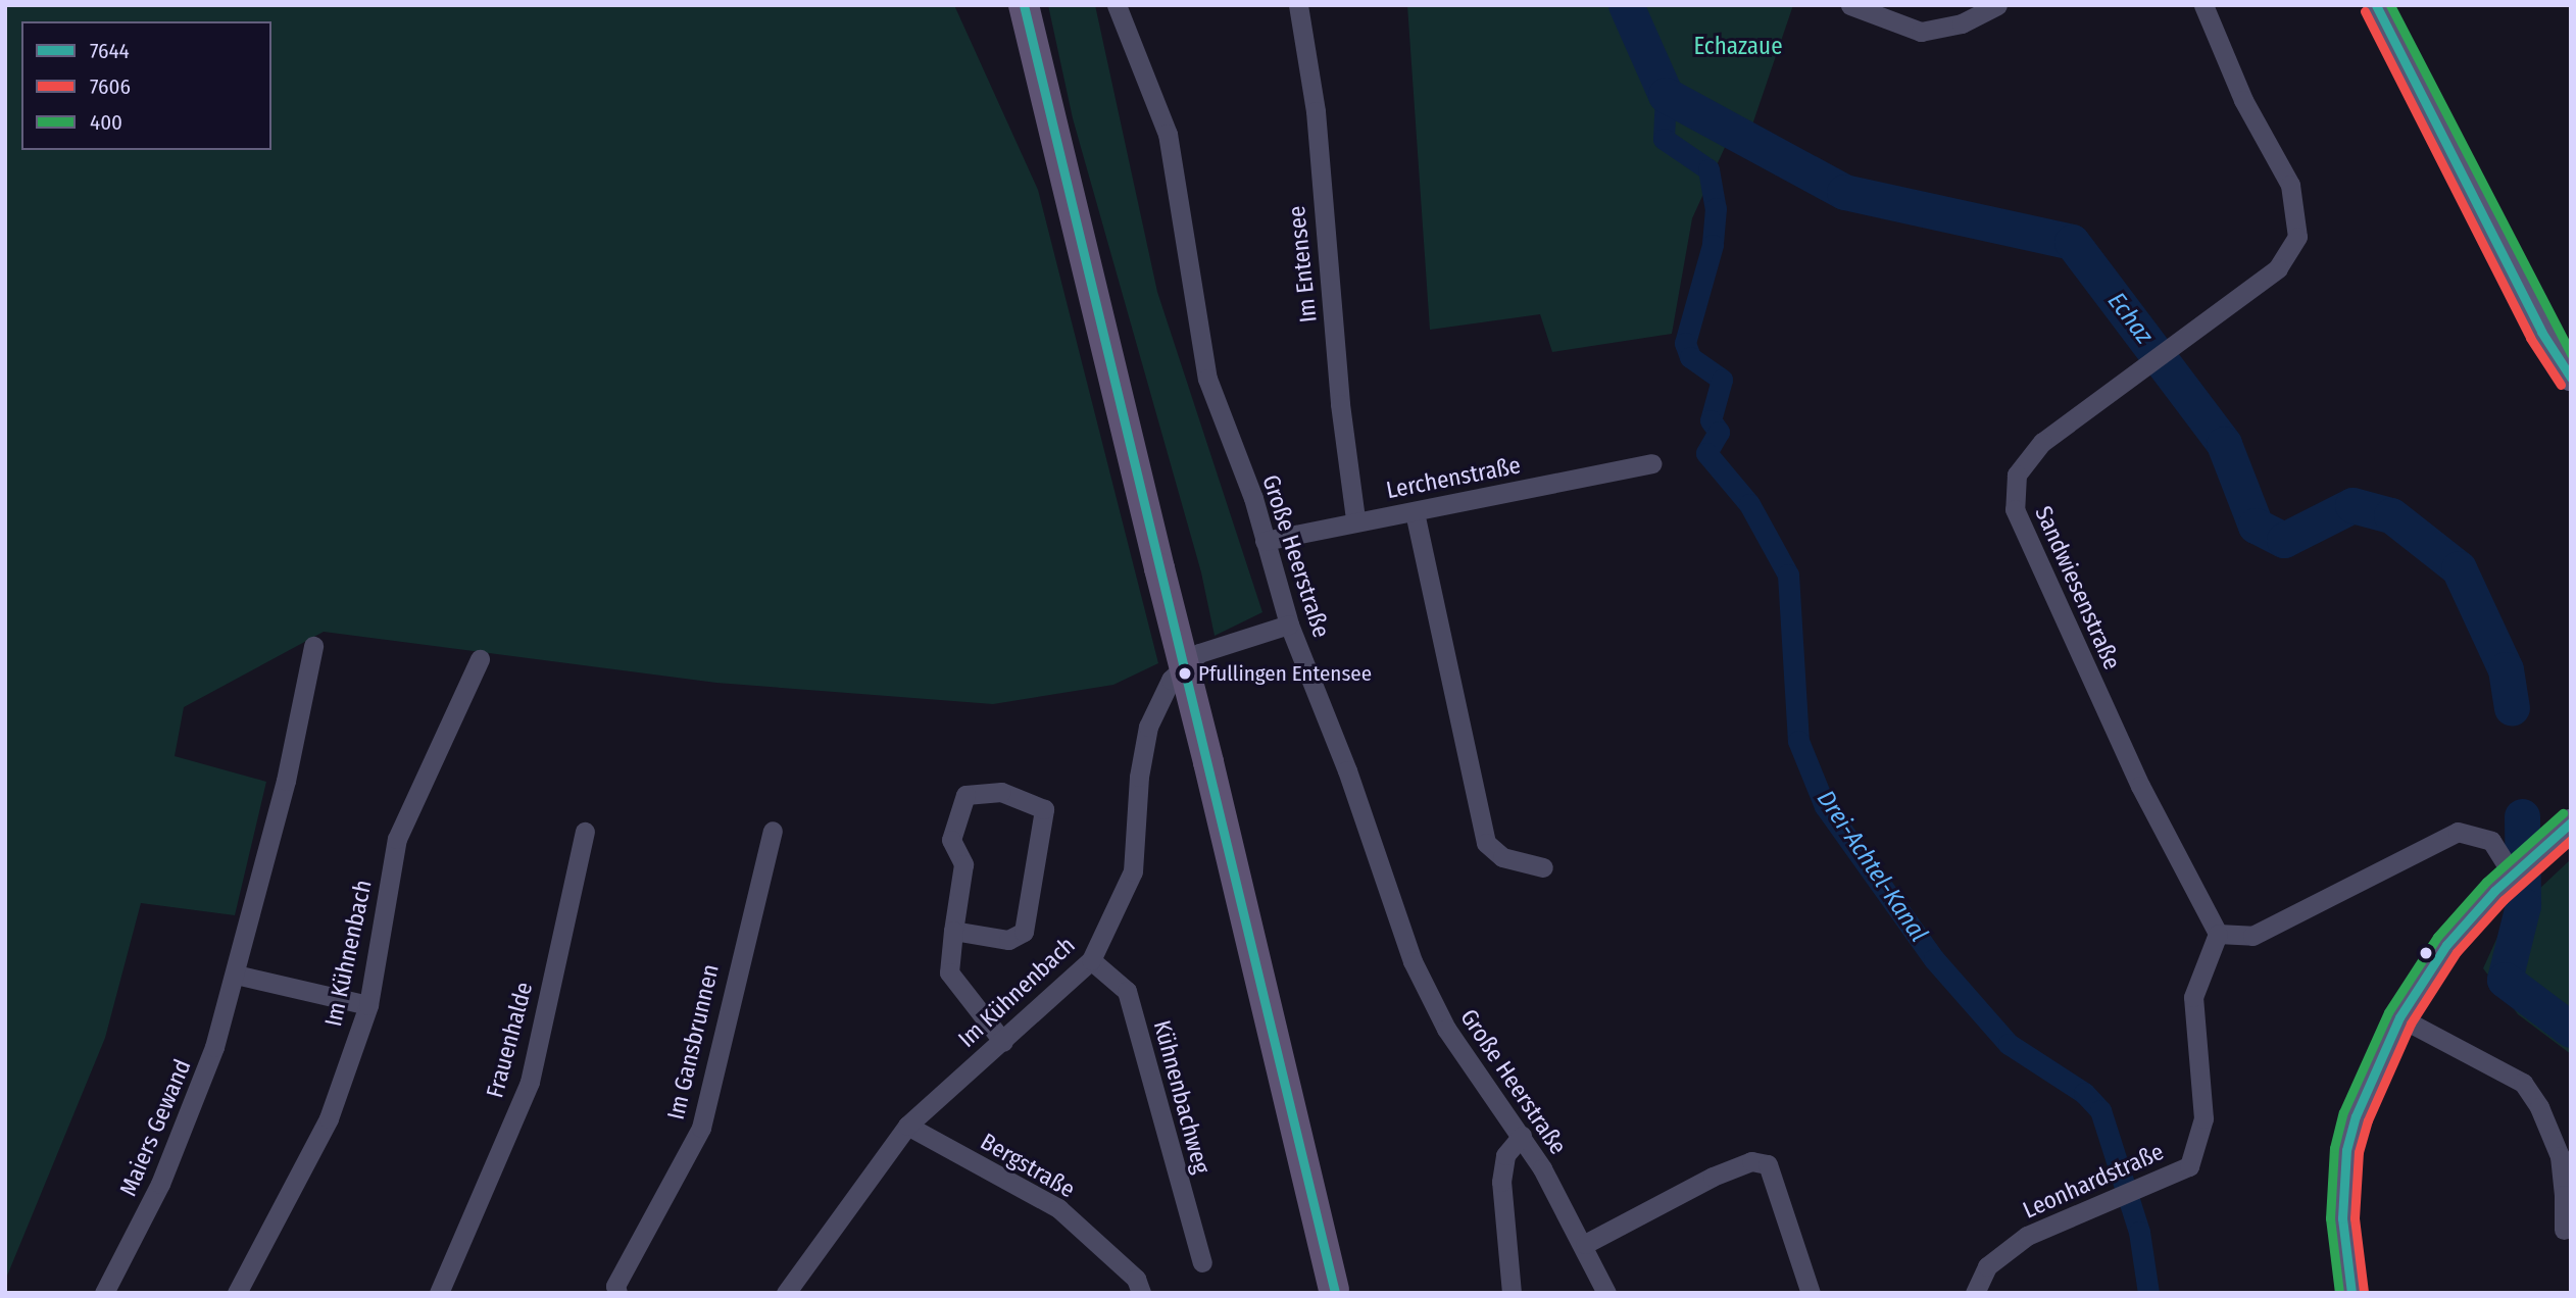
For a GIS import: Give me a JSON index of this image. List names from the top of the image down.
{
  "streets": {
    "street": [
      "Im Entensee",
      "Lerchenstraße",
      "Große Heerstraße",
      "Sandwiesenstraße",
      "Im Kühnenbach",
      "Frauenhalde",
      "Im Gansbrunnen",
      "Kühnenbachweg",
      "Maiers Gewand",
      "Bergstraße",
      "Leonhardstraße"
    ]
  },
  "crossings": [
    ["Im Entensee", "Lerchenstraße"],
    ["Lerchenstraße", "Große Heerstraße"],
    ["Große Heerstraße", "Im Kühnenbach"],
    ["Sandwiesenstraße", "Leonhardstraße"],
    ["Im Kühnenbach", "Kühnenbachweg"],
    ["Im Kühnenbach", "Bergstraße"]
  ],
  "water": ["Echaz", "Drei-Achtel-Kanal"],
  "parks": ["Echazaue"],
  "places": ["Pfullingen Entensee"],
  "lines": ["transit line 7644", "transit line 400", "transit line 7606"],
  "legend": ["7644", "7606", "400"]
}
